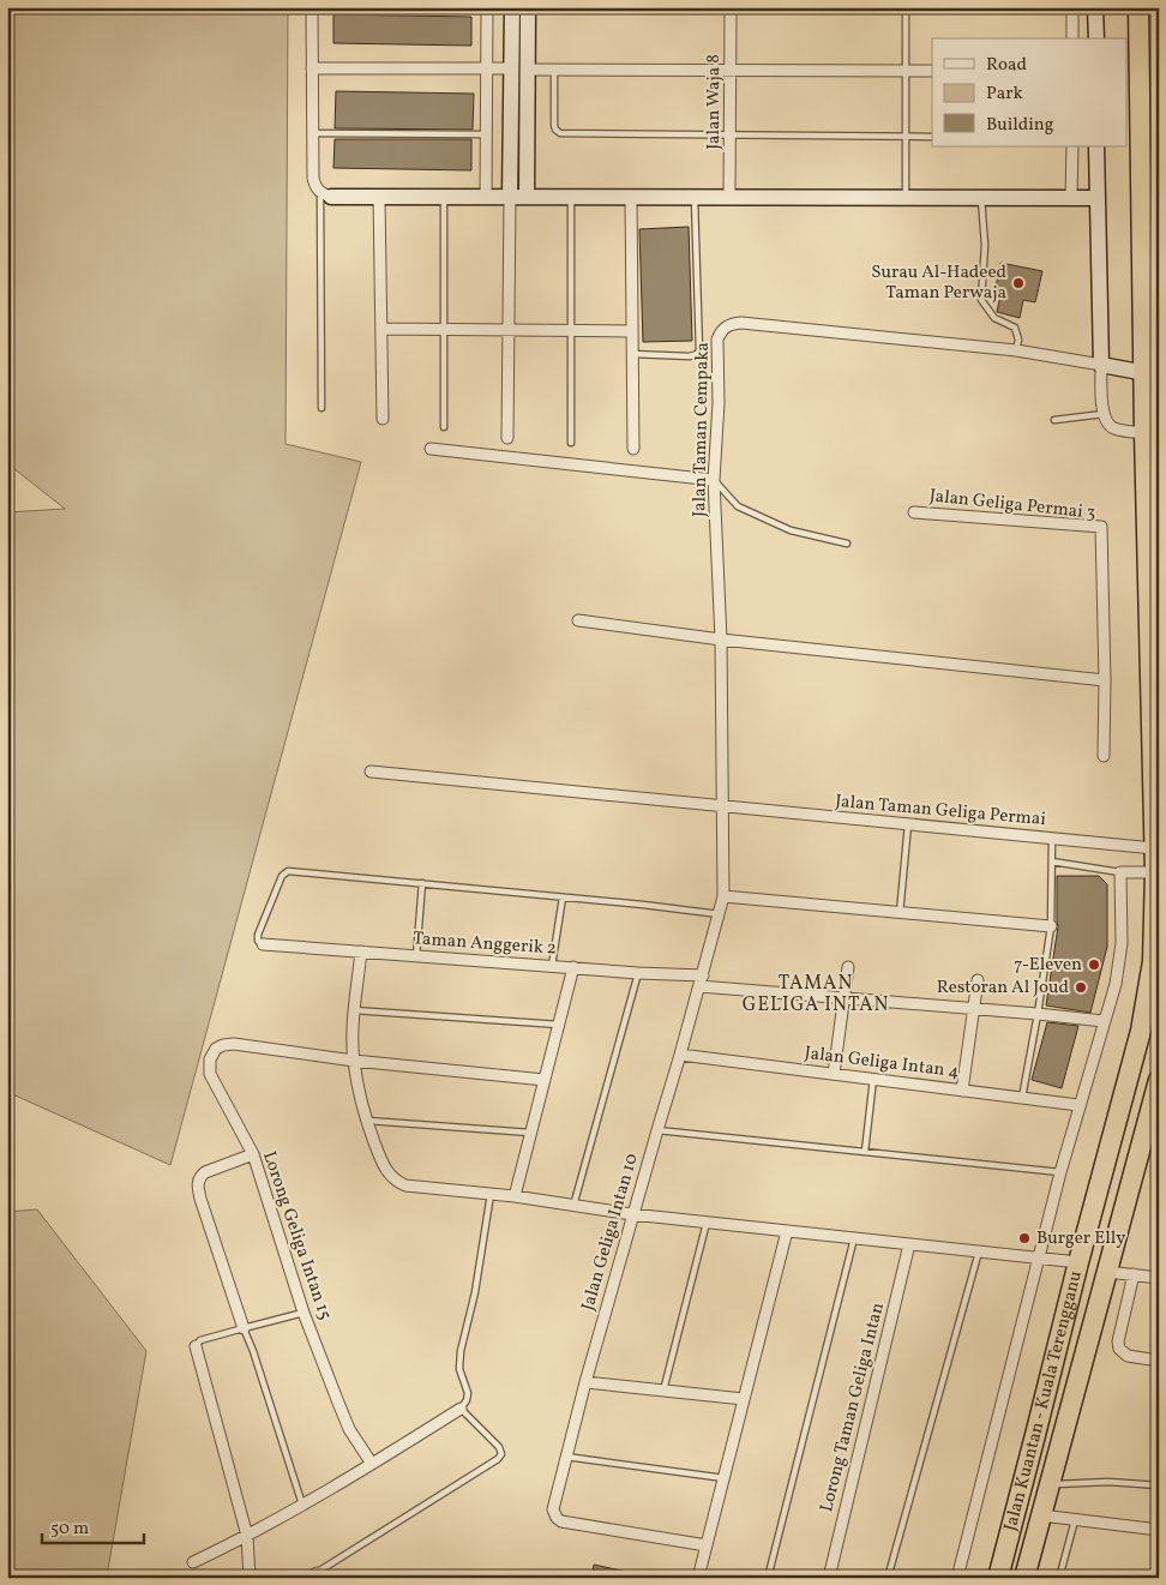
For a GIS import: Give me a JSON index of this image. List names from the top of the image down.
{
  "streets": {
    "highway": ["Jalan Kuantan - Kuala Terengganu"],
    "street": [
      "Jalan Waja 8",
      "Jalan Taman Cempaka",
      "Jalan Geliga Permai 3",
      "Jalan Taman Geliga Permai",
      "Taman Anggerik 2",
      "Jalan Geliga Intan 4",
      "Jalan Geliga Intan 10",
      "Lorong Geliga Intan 15",
      "Lorong Taman Geliga Intan"
    ]
  },
  "crossings": [
    ["Jalan Taman Cempaka", "Jalan Taman Geliga Permai"],
    ["Jalan Taman Cempaka", "Jalan Geliga Intan 10"],
    ["Jalan Taman Geliga Permai", "Jalan Geliga Intan 10"],
    ["Jalan Taman Geliga Permai", "Jalan Kuantan - Kuala Terengganu"],
    ["Taman Anggerik 2", "Jalan Geliga Intan 10"],
    ["Jalan Geliga Intan 4", "Jalan Geliga Intan 10"]
  ],
  "districts": ["TAMAN GELIGA INTAN"],
  "places": [
    "Surau Al-Hadeed Taman Perwaja",
    "7-Eleven",
    "Restoran Al Joud",
    "Burger Elly"
  ],
  "legend": ["Road", "Park", "Building"],
  "scale_bar": "50 m"
}
